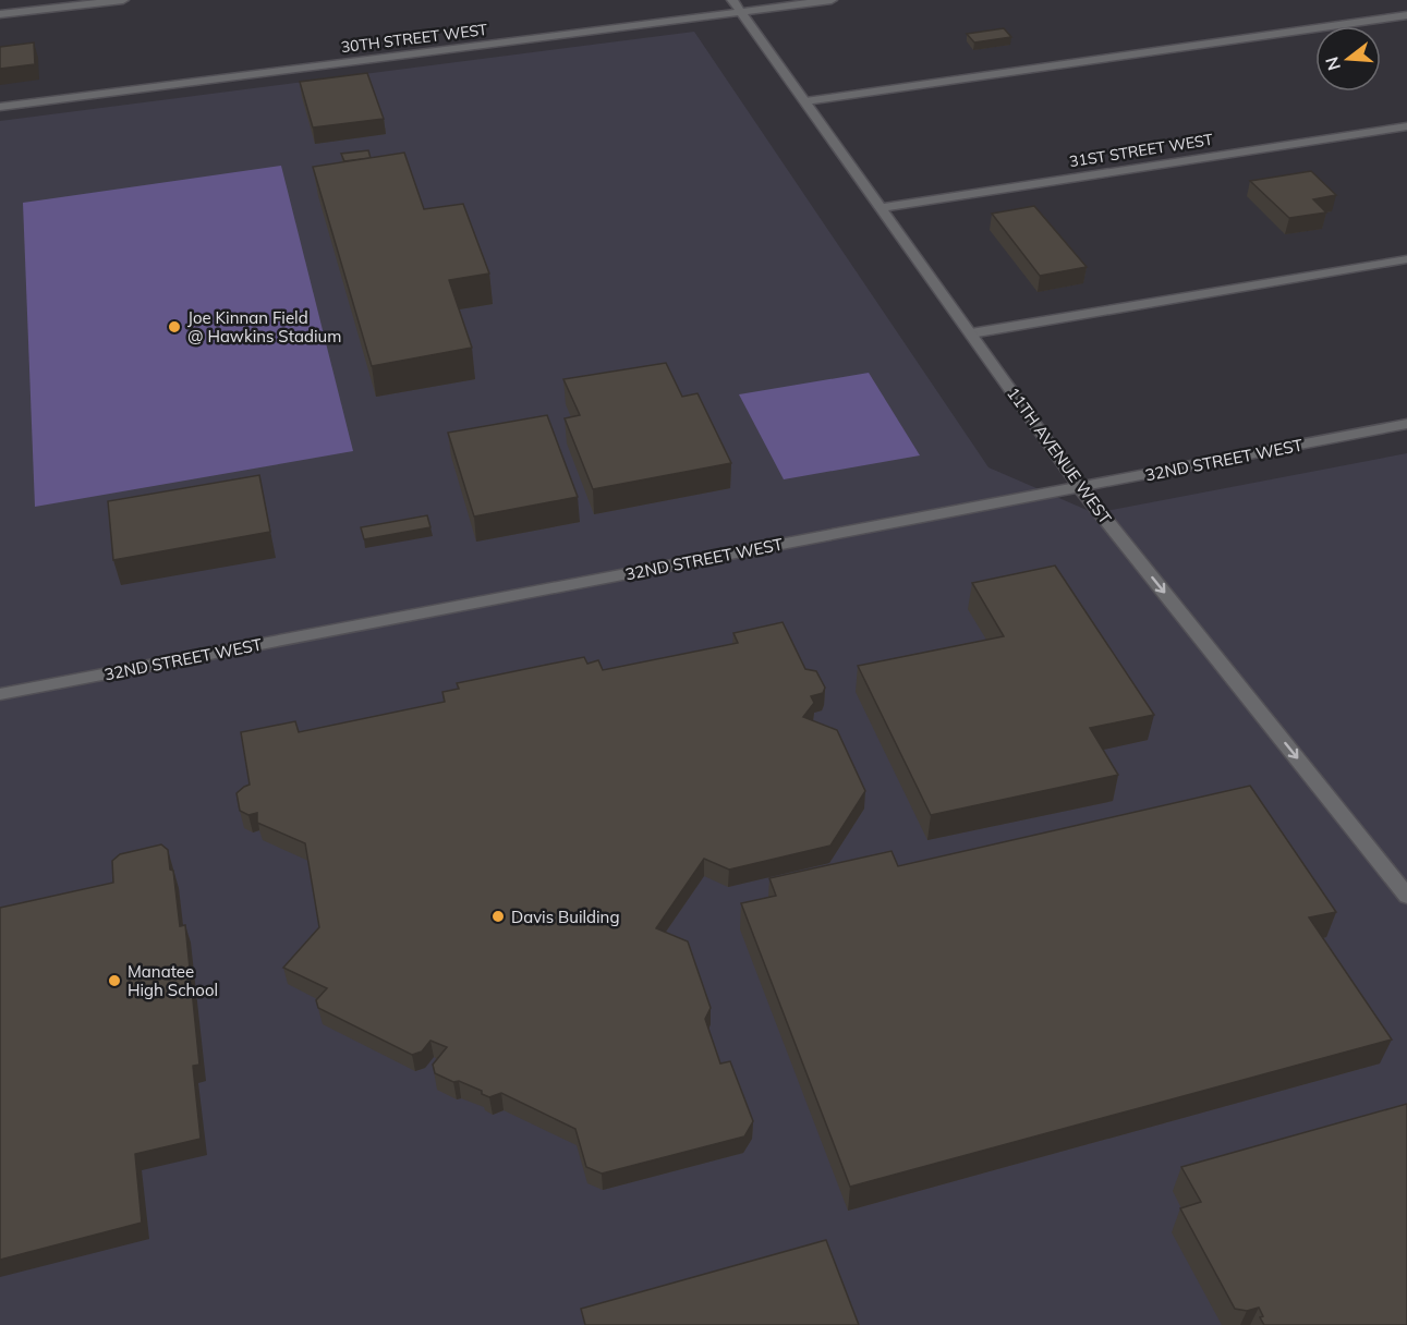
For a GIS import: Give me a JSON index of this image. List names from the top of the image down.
{
  "streets": {
    "street": [
      "30TH STREET WEST",
      "31ST STREET WEST",
      "11TH AVENUE WEST",
      "32ND STREET WEST"
    ]
  },
  "crossings": [
    ["30TH STREET WEST", "11TH AVENUE WEST"],
    ["31ST STREET WEST", "11TH AVENUE WEST"],
    ["11TH AVENUE WEST", "32ND STREET WEST"]
  ],
  "one_way": ["11TH AVENUE WEST"],
  "places": ["Joe Kinnan Field @ Hawkins Stadium", "Davis Building", "Manatee High School"],
  "north": "left"
}
